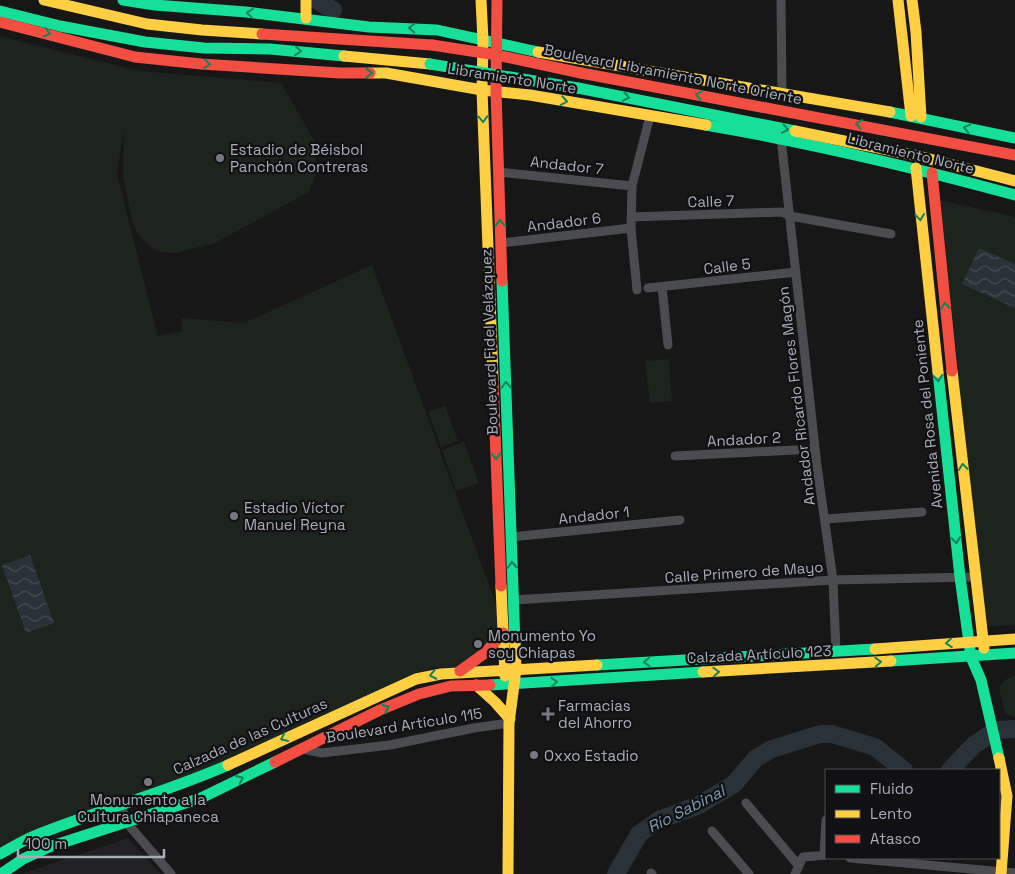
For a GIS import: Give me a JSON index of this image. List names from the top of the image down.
{
  "streets": {
    "main road": [
      "Boulevard Libramiento Norte Oriente",
      "Libramiento Norte",
      "Boulevard Fidel Velázquez",
      "Avenida Rosa del Poniente",
      "Calzada Artículo 123",
      "Calzada de las Culturas"
    ],
    "street": [
      "Andador 7",
      "Calle 7",
      "Andador 6",
      "Calle 5",
      "Andador Ricardo Flores Magón",
      "Andador 2",
      "Andador 1",
      "Calle Primero de Mayo",
      "Boulevard Artículo 115"
    ]
  },
  "crossings": [
    ["Boulevard Libramiento Norte Oriente", "Libramiento Norte"],
    ["Libramiento Norte", "Boulevard Fidel Velázquez"],
    ["Libramiento Norte", "Andador Ricardo Flores Magón"],
    ["Libramiento Norte", "Avenida Rosa del Poniente"],
    ["Andador 7", "Boulevard Fidel Velázquez"],
    ["Calle 7", "Andador Ricardo Flores Magón"],
    ["Andador 6", "Boulevard Fidel Velázquez"],
    ["Calle 5", "Andador Ricardo Flores Magón"],
    ["Boulevard Fidel Velázquez", "Andador 1"],
    ["Boulevard Fidel Velázquez", "Calle Primero de Mayo"],
    ["Boulevard Fidel Velázquez", "Calzada Artículo 123"],
    ["Boulevard Fidel Velázquez", "Boulevard Artículo 115"],
    ["Boulevard Fidel Velázquez", "Calzada de las Culturas"],
    ["Andador Ricardo Flores Magón", "Andador 2"],
    ["Andador Ricardo Flores Magón", "Calle Primero de Mayo"],
    ["Andador Ricardo Flores Magón", "Calzada Artículo 123"],
    ["Avenida Rosa del Poniente", "Calle Primero de Mayo"],
    ["Avenida Rosa del Poniente", "Calzada Artículo 123"],
    ["Calzada Artículo 123", "Calzada de las Culturas"]
  ],
  "water": ["Río Sabinal"],
  "places": {
    "other": [
      "Estadio de Béisbol Panchón Contreras",
      "Estadio Víctor Manuel Reyna",
      "Monumento Yo soy Chiapas",
      "Oxxo Estadio",
      "Monumento a la Cultura Chiapaneca"
    ],
    "health": ["Farmacias del Ahorro"]
  },
  "legend": ["Fluido", "Lento", "Atasco"],
  "scale_bar": "100 m"
}
